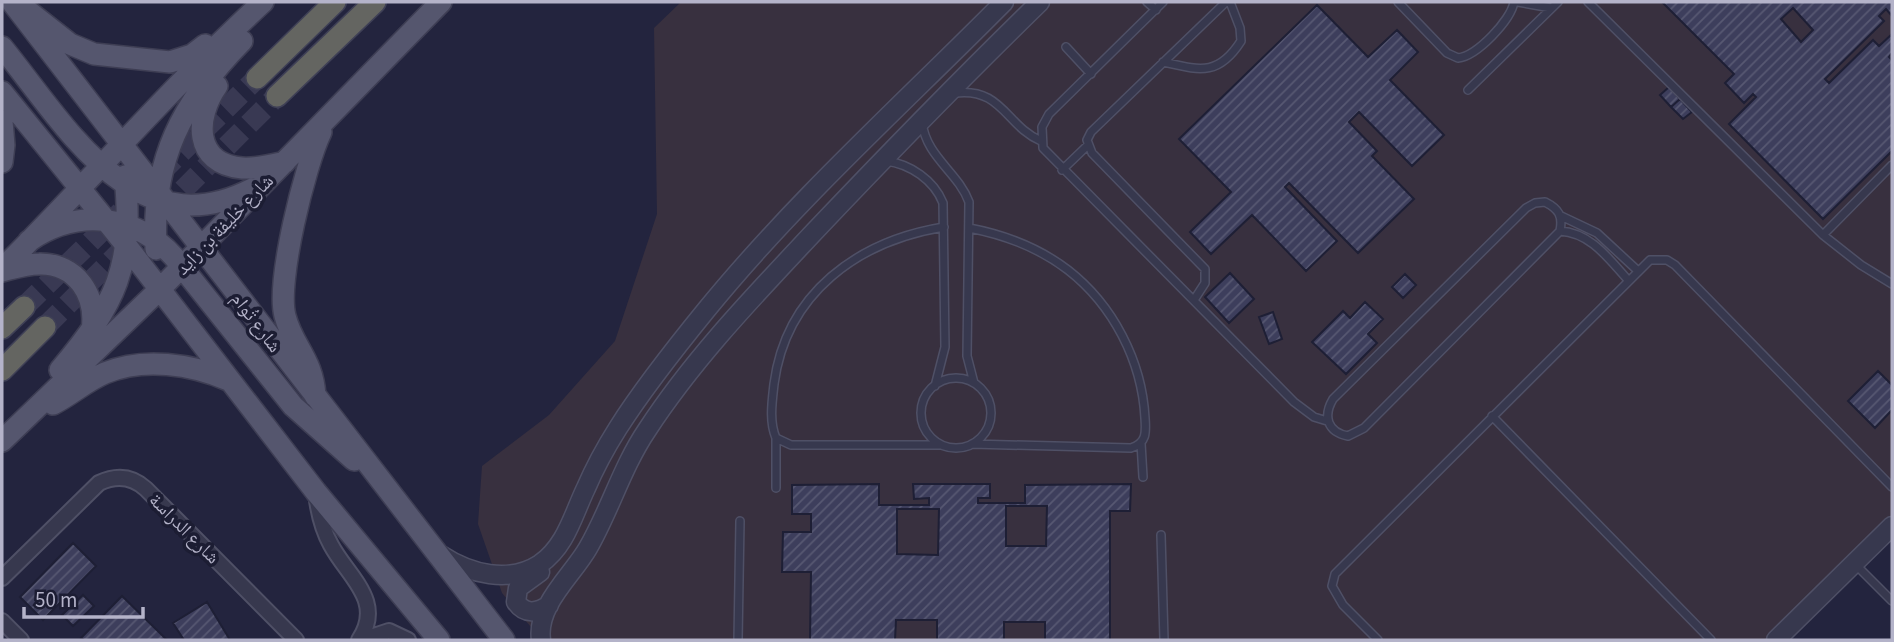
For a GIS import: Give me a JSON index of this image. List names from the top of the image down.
{
  "streets": {
    "main road": ["شارع خليفة بن زايد", "شارع تُوام"],
    "street": ["شارع الدراسة"]
  },
  "crossings": [
    ["شارع خليفة بن زايد", "شارع تُوام"]
  ],
  "scale_bar": "50 m"
}
